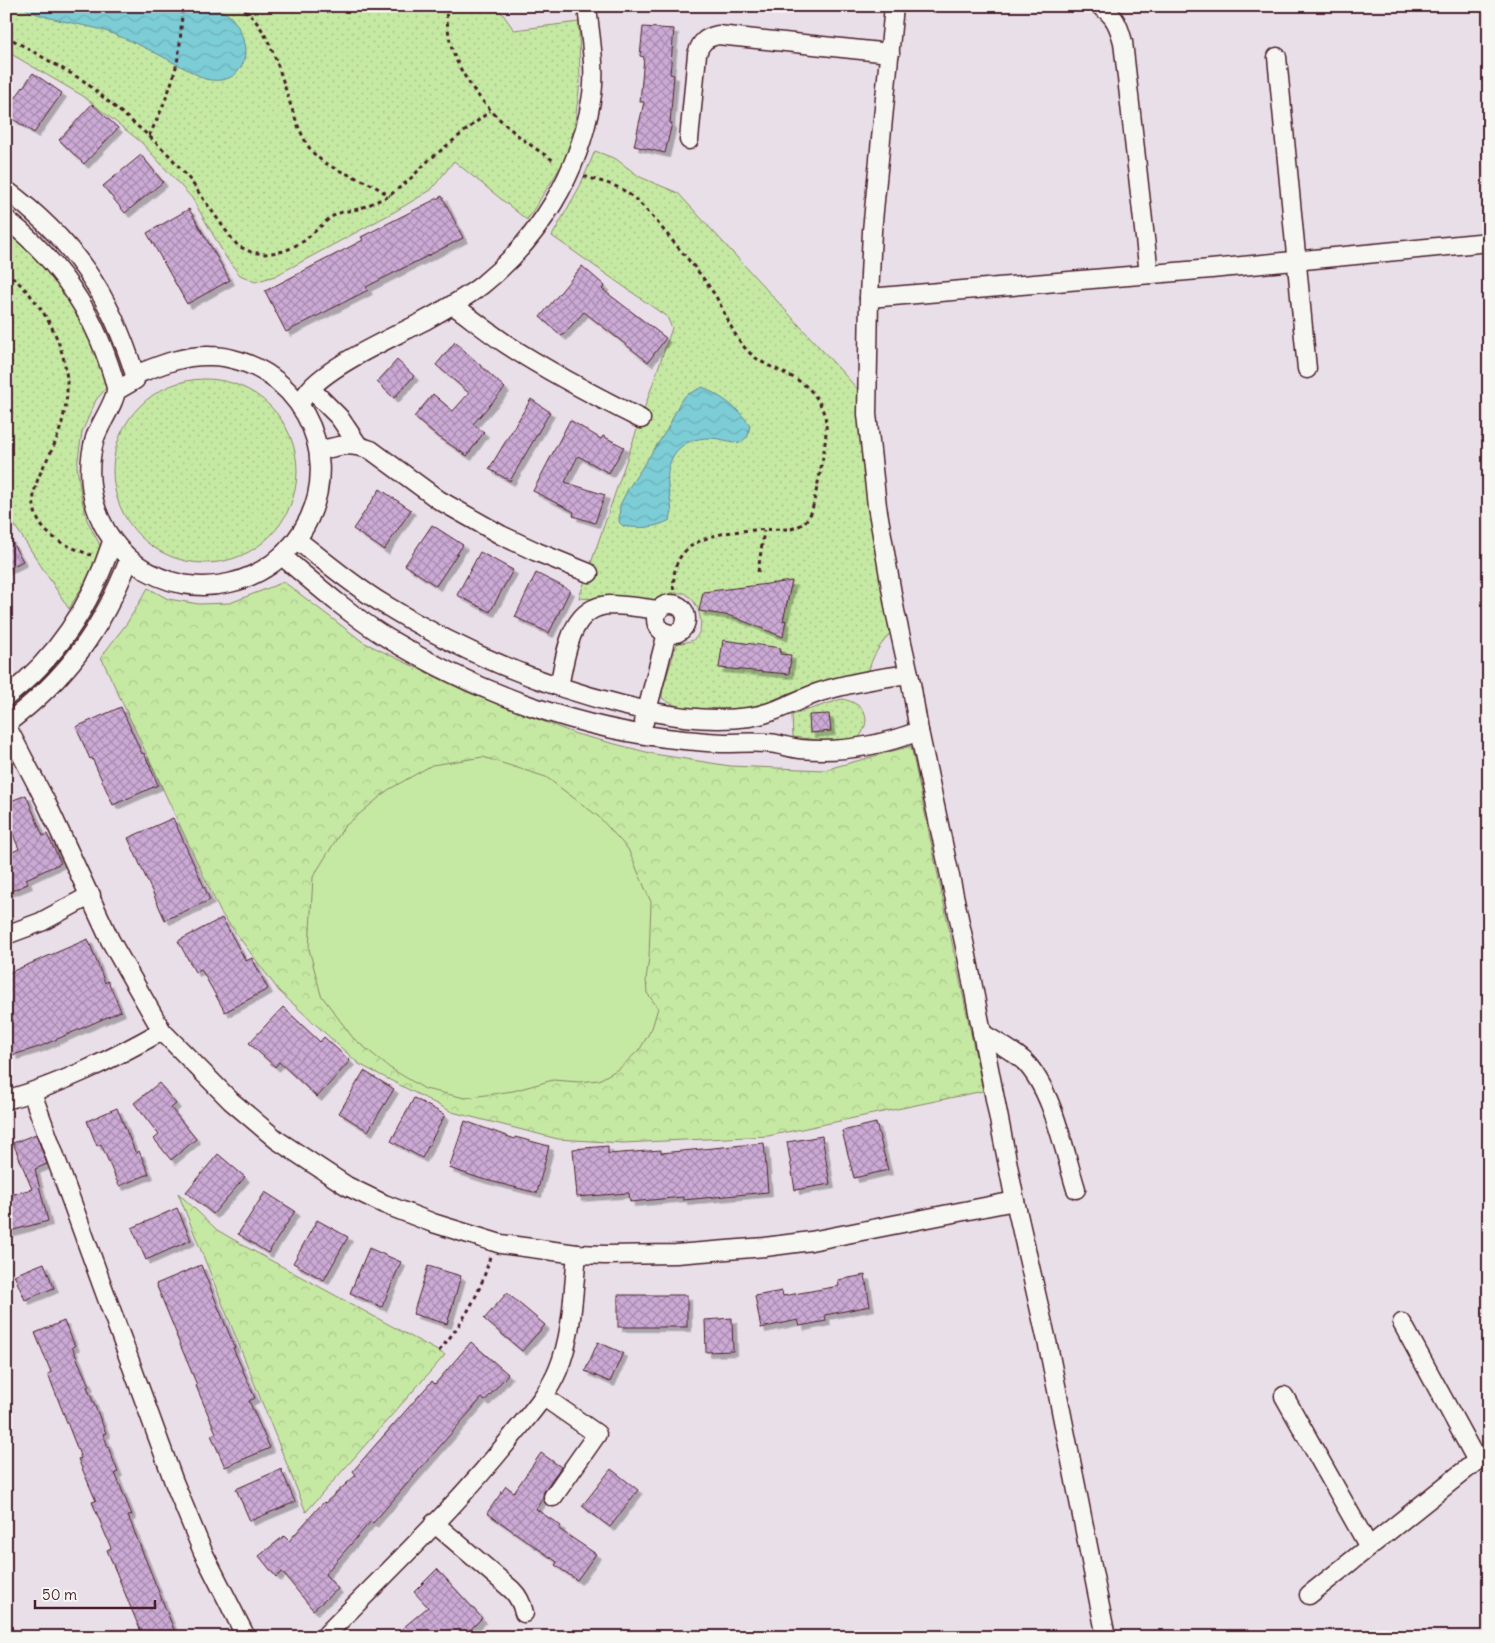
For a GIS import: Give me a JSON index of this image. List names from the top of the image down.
{
  "scale_bar": "50 m"
}
